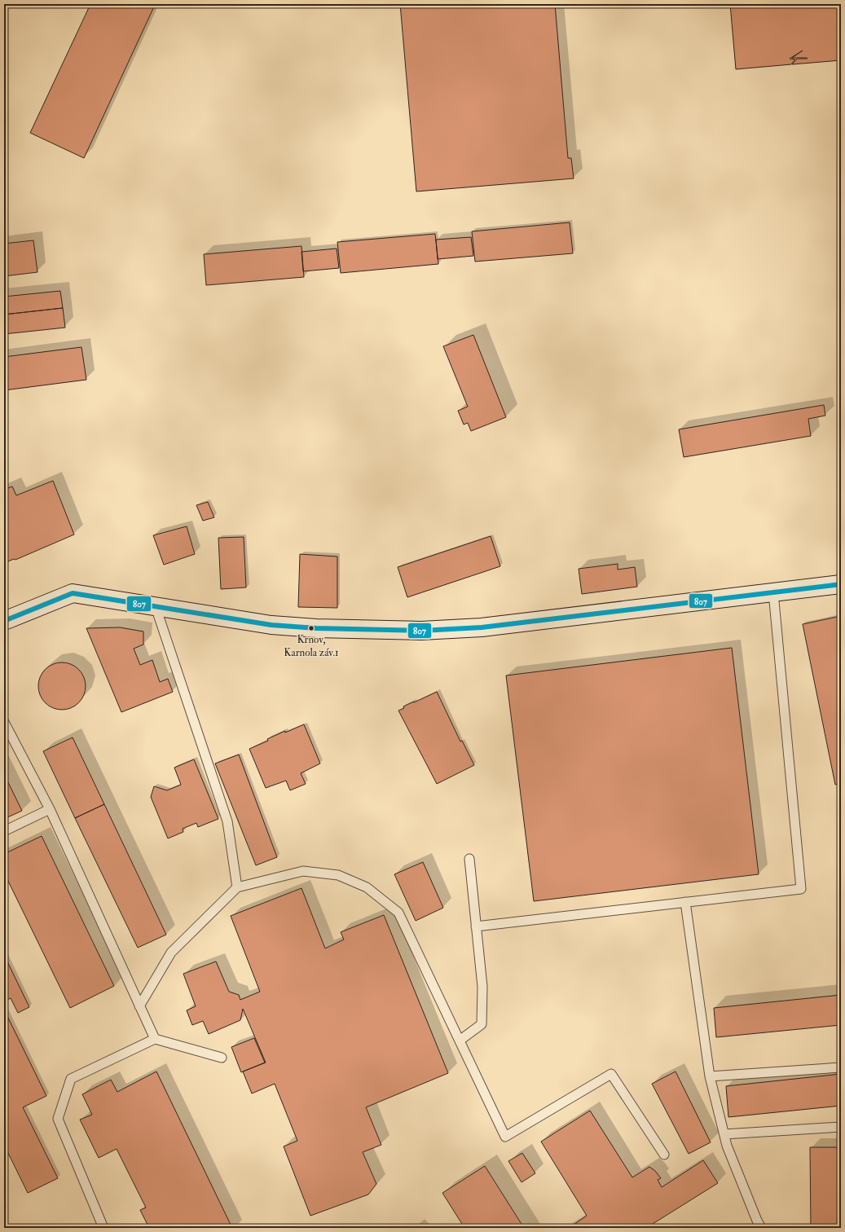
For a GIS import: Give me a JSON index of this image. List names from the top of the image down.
{
  "places": ["Krnov, Karnola záv.1"],
  "lines": ["transit line 807"]
}
